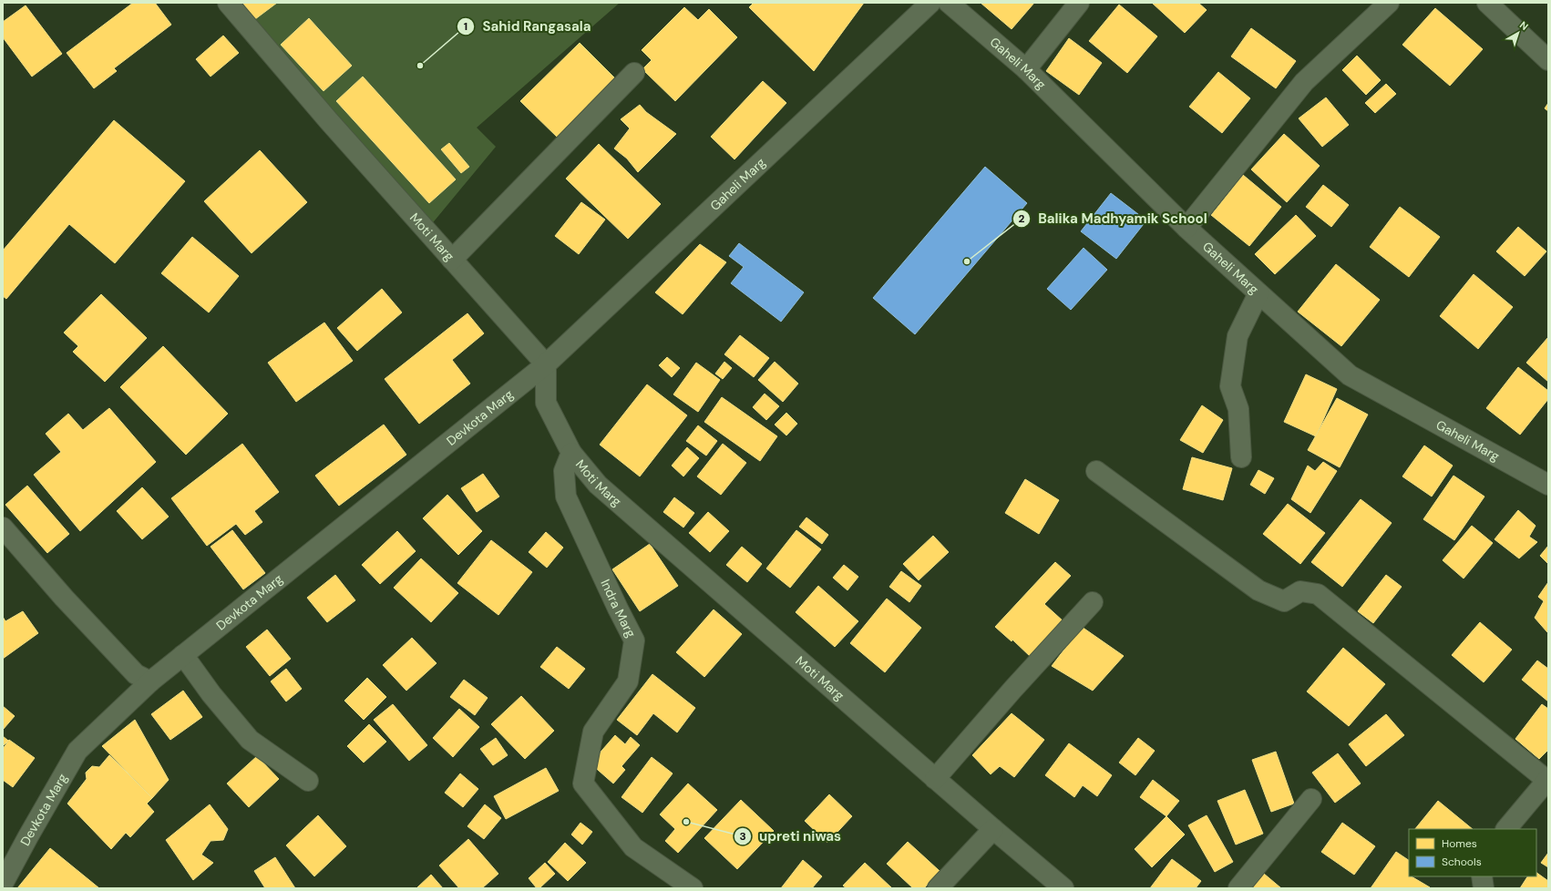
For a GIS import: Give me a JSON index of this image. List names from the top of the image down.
{
  "streets": {
    "street": [
      "Gaheli Marg",
      "Moti Marg",
      "Devkota Marg",
      "Indra Marg"
    ]
  },
  "crossings": [
    ["Gaheli Marg", "Moti Marg"],
    ["Gaheli Marg", "Devkota Marg"],
    ["Moti Marg", "Devkota Marg"],
    ["Moti Marg", "Indra Marg"]
  ],
  "places": ["Sahid Rangasala", "Balika Madhyamik School", "upreti niwas"],
  "legend": ["Homes", "Schools"],
  "north": "top right"
}
